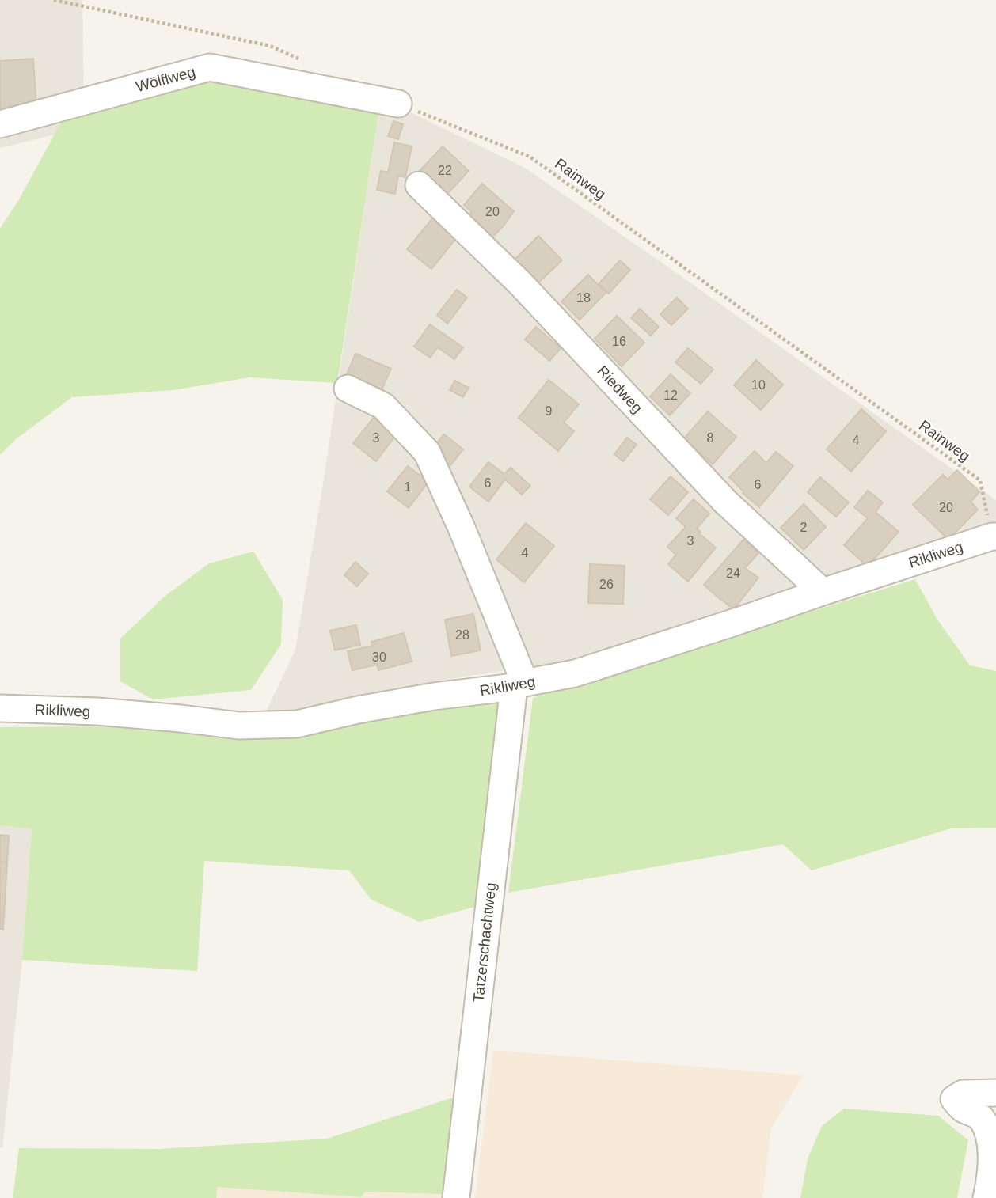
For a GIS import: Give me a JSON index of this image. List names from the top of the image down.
{
  "streets": {
    "street": [
      "Wölflweg",
      "Riedweg",
      "Rikliweg",
      "Tatzerschachtweg"
    ],
    "path": ["Rainweg"]
  },
  "crossings": [
    ["Wölflweg", "Rainweg"],
    ["Rainweg", "Rikliweg"],
    ["Riedweg", "Rikliweg"],
    ["Rikliweg", "Tatzerschachtweg"]
  ],
  "house_numbers": [
    "22",
    "20",
    "18",
    "16",
    "10",
    "12",
    "9",
    "3",
    "8",
    "4",
    "6",
    "6",
    "1",
    "20",
    "2",
    "3",
    "4",
    "24",
    "26",
    "28",
    "30"
  ]
}
